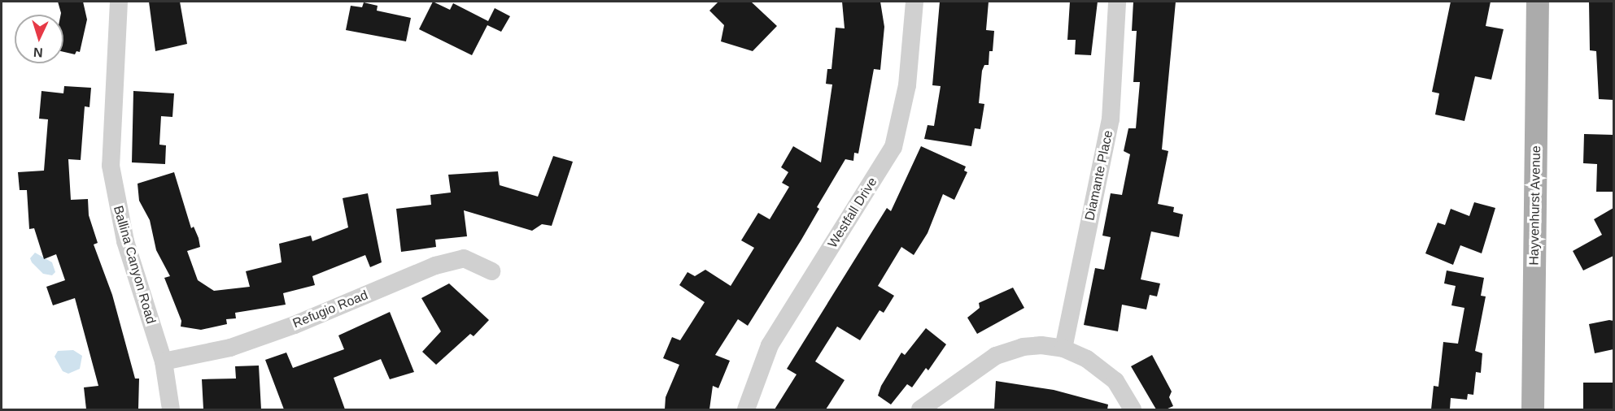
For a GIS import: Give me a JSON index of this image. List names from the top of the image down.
{
  "streets": {
    "main road": ["Hayvenhurst Avenue"],
    "street": [
      "Diamante Place",
      "Westfall Drive",
      "Ballina Canyon Road",
      "Refugio Road"
    ]
  },
  "crossings": [
    ["Ballina Canyon Road", "Refugio Road"]
  ],
  "north": "bottom"
}
